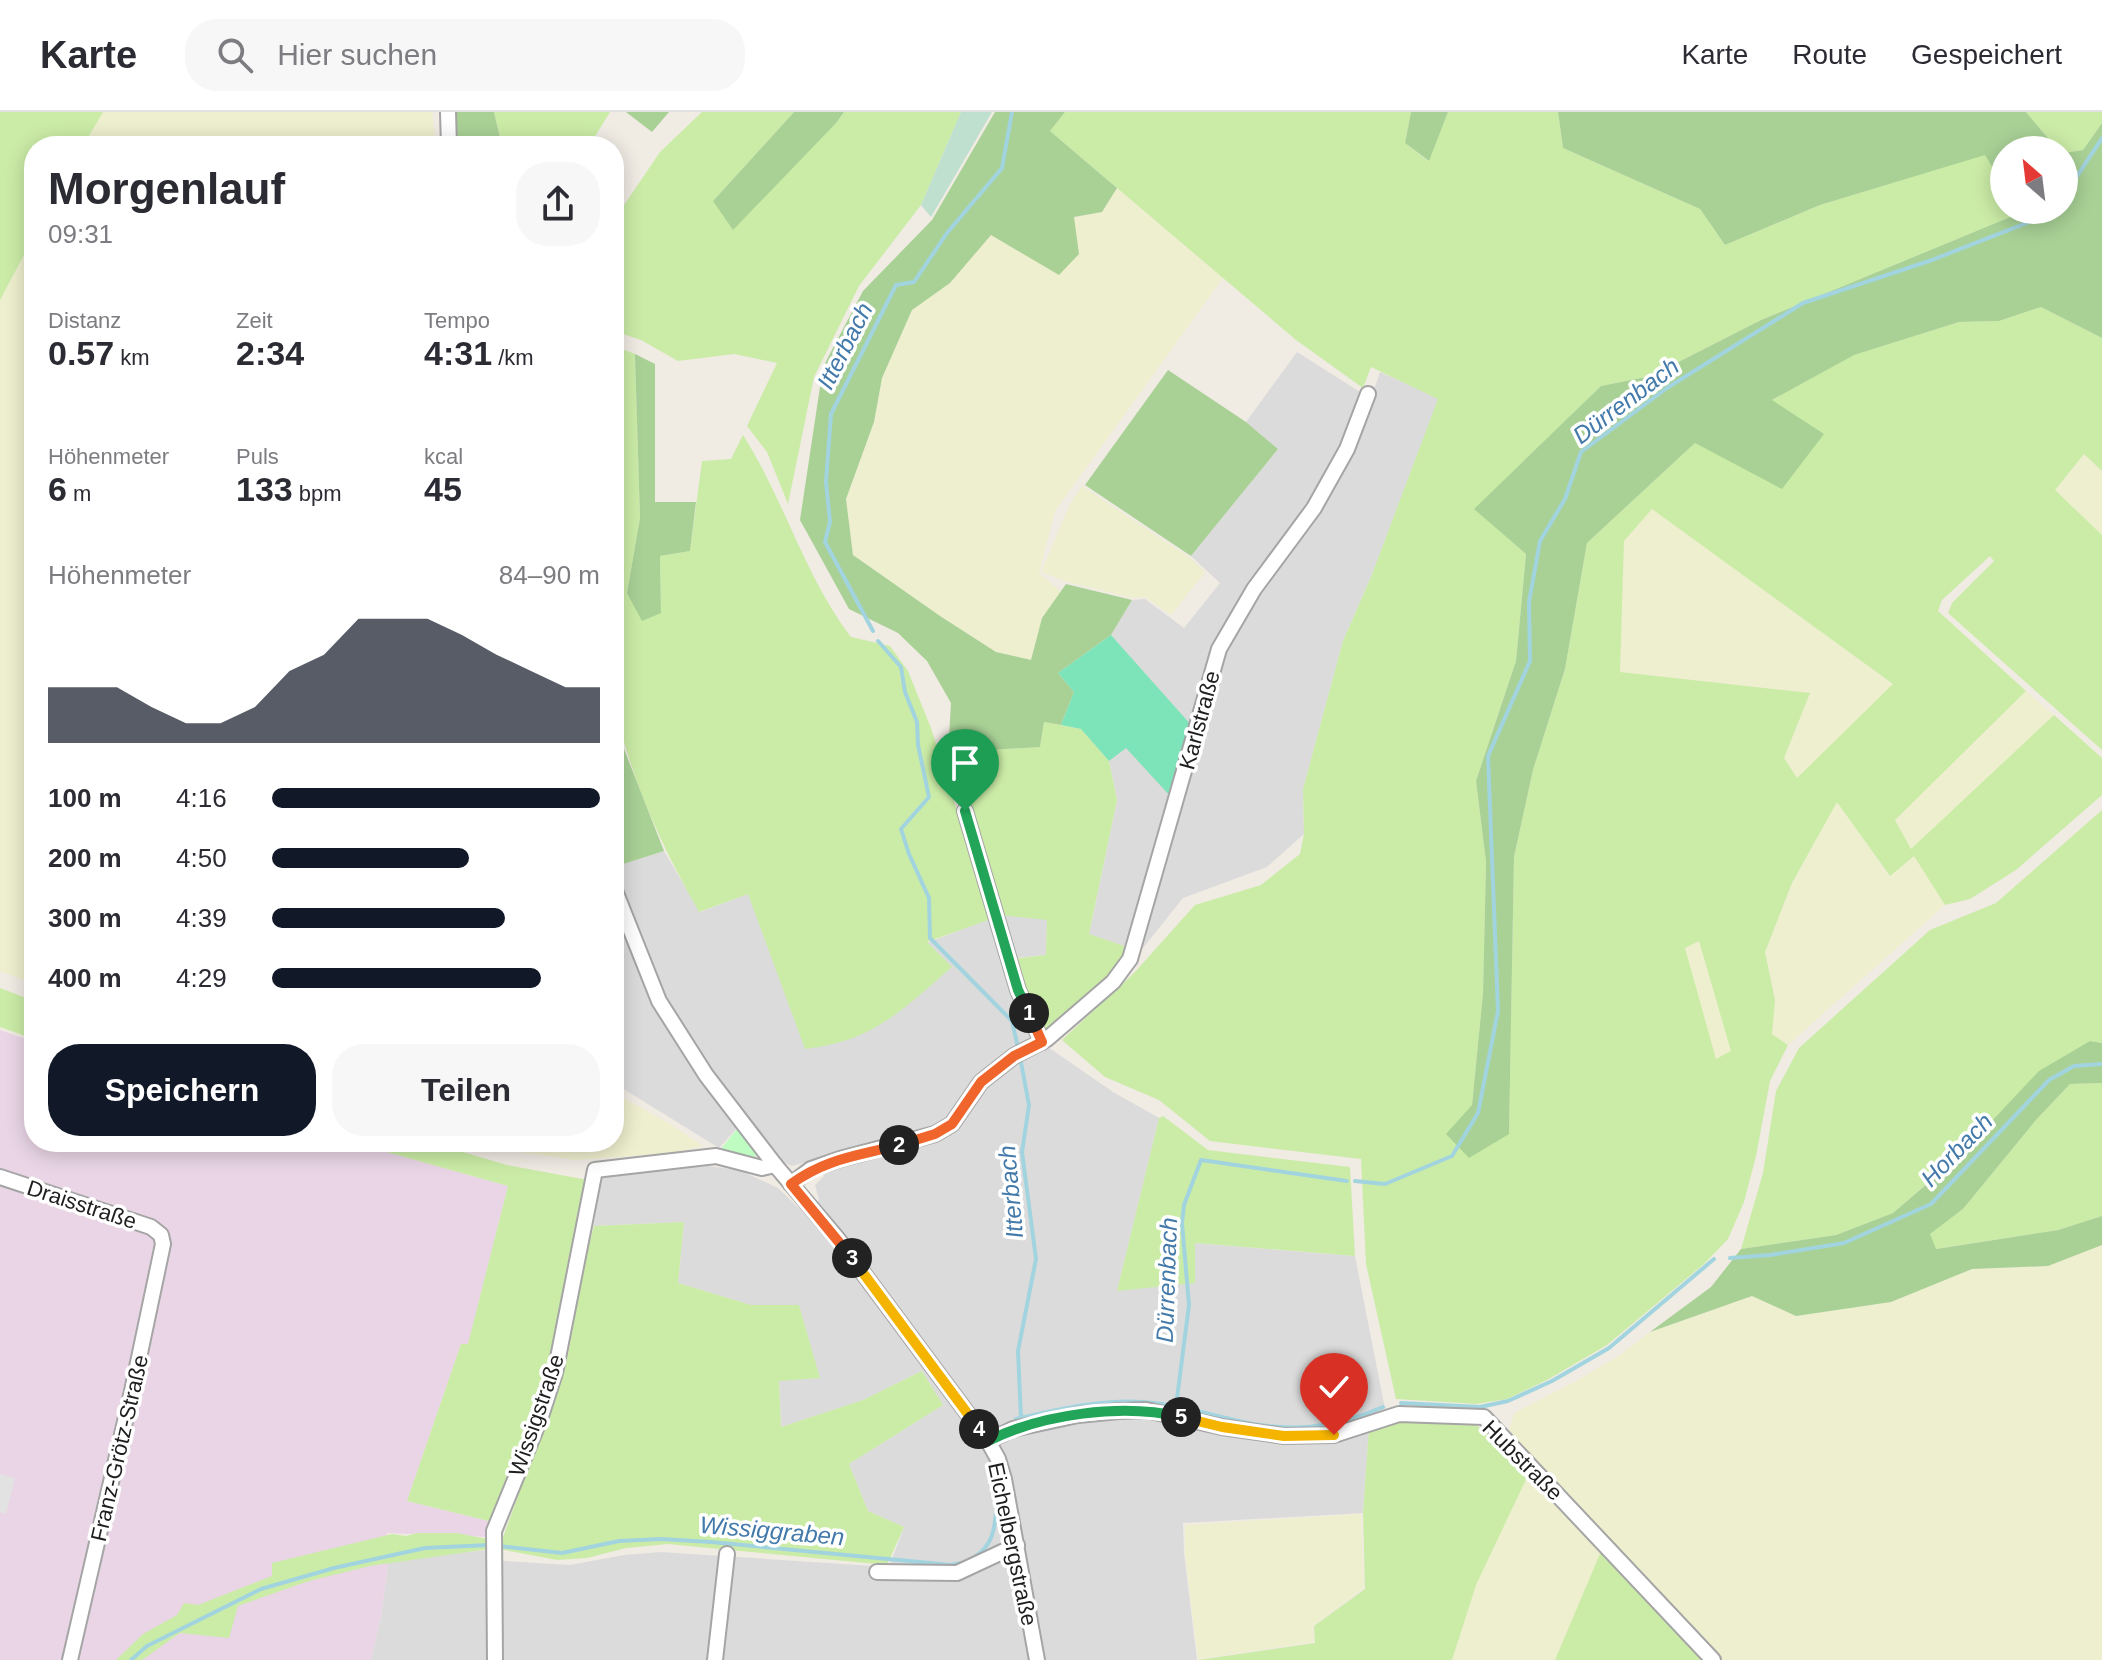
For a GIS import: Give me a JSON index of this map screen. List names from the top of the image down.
{
  "streets": {
    "street": [
      "Karlstraße",
      "Draisstraße",
      "Wissigstraße",
      "Franz-Grötz-Straße",
      "Hubstraße",
      "Eichelbergstraße"
    ]
  },
  "crossings": [
    ["Karlstraße", "Eichelbergstraße"],
    ["Draisstraße", "Franz-Grötz-Straße"],
    ["Wissigstraße", "Eichelbergstraße"],
    ["Hubstraße", "Eichelbergstraße"]
  ],
  "water": [
    "Itterbach",
    "Dürrenbach",
    "Horbach",
    "Wissiggraben"
  ],
  "north": "top left",
  "page": {
    "header": "Karte",
    "search": "Hier suchen",
    "nav": ["Karte", "Route", "Gespeichert"],
    "heading": ["Morgenlauf", "09:31"],
    "stats": [
      ["Distanz", "0.57 km"],
      ["Zeit", "2:34"],
      ["Tempo", "4:31 /km"],
      ["Höhenmeter", "6 m"],
      ["Puls", "133 bpm"],
      ["kcal", "45"]
    ],
    "chart": ["Höhenmeter", "84–90 m"],
    "list": [
      {
        "name": "100 m",
        "note": "4:16"
      },
      {
        "name": "200 m",
        "note": "4:50"
      },
      {
        "name": "300 m",
        "note": "4:39"
      },
      {
        "name": "400 m",
        "note": "4:29"
      }
    ],
    "pins": [
      "1",
      "2",
      "3",
      "5",
      "4"
    ],
    "buttons": ["Speichern", "Teilen"]
  }
}
